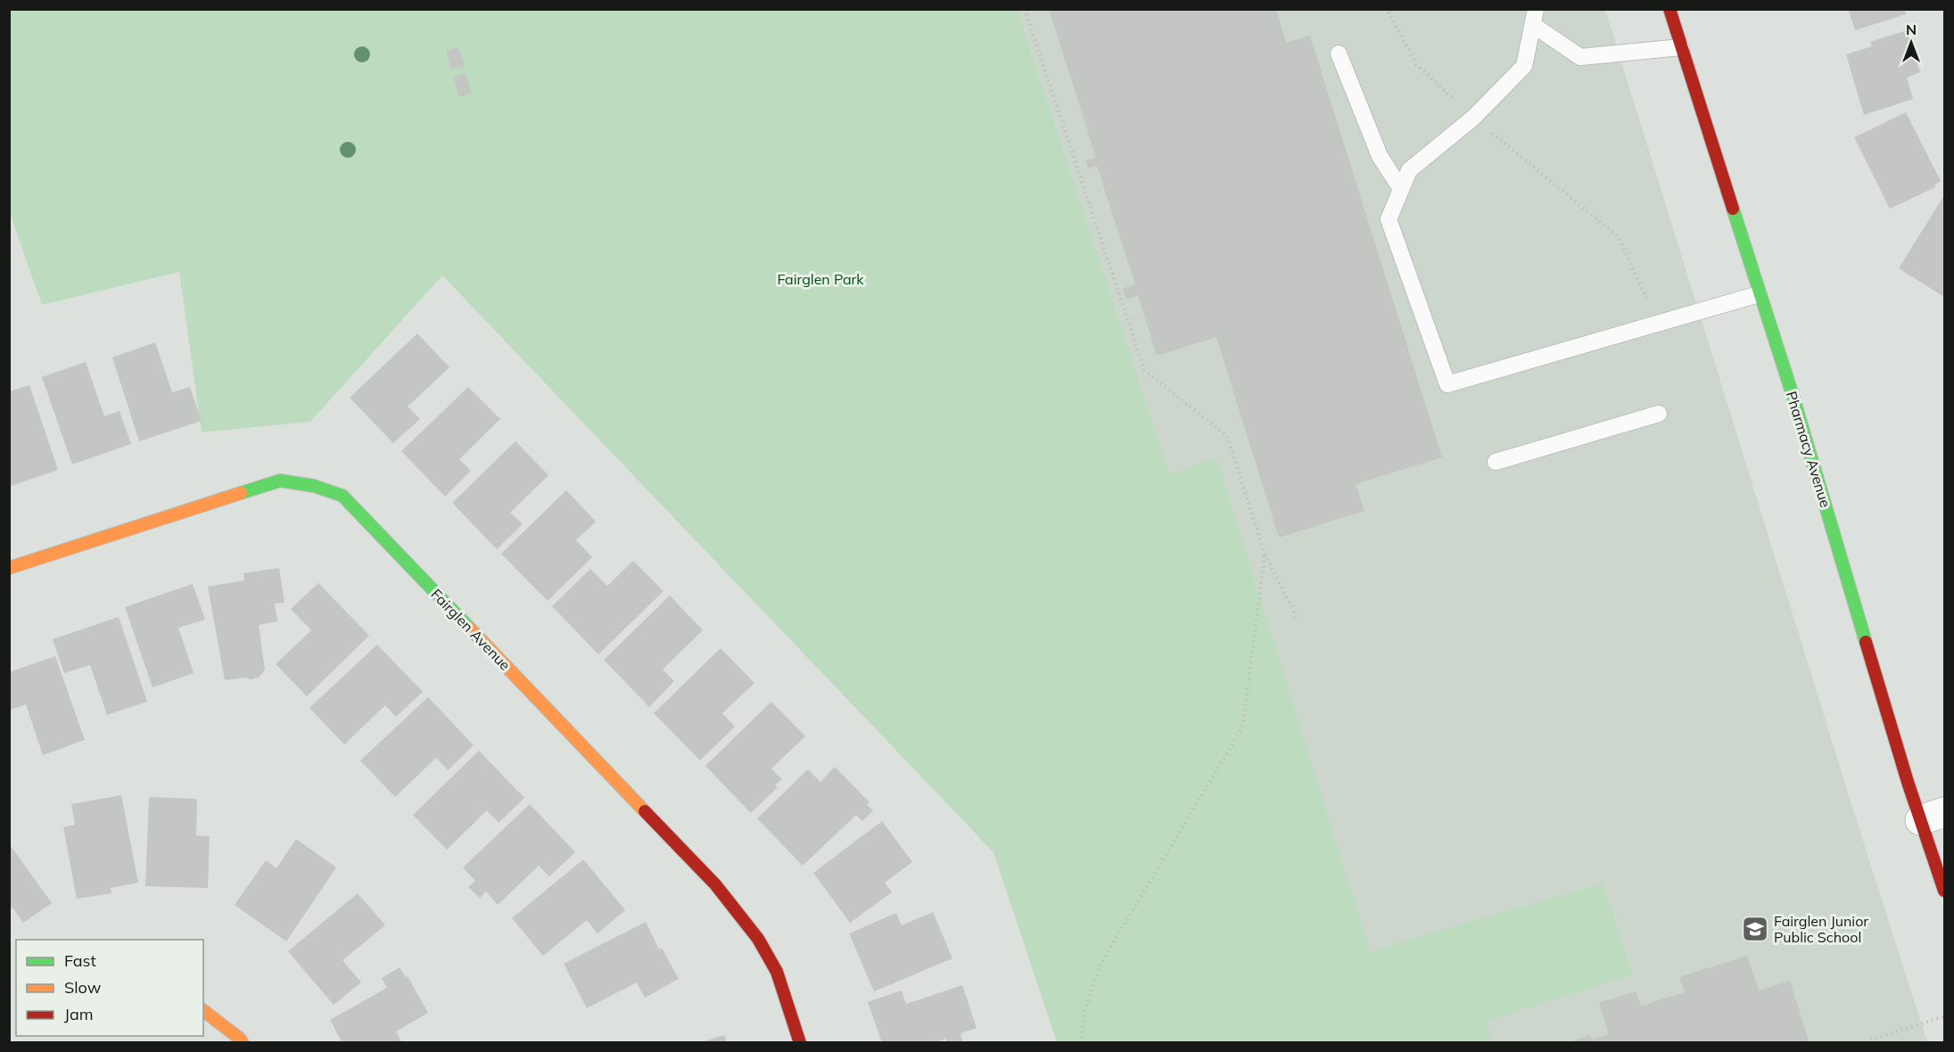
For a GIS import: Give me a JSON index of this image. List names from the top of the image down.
{
  "streets": {
    "street": ["Pharmacy Avenue", "Fairglen Avenue"]
  },
  "parks": ["Fairglen Park"],
  "places": {
    "school or university": ["Fairglen Junior Public School"]
  },
  "legend": ["Fast", "Slow", "Jam"],
  "north": "top"
}
